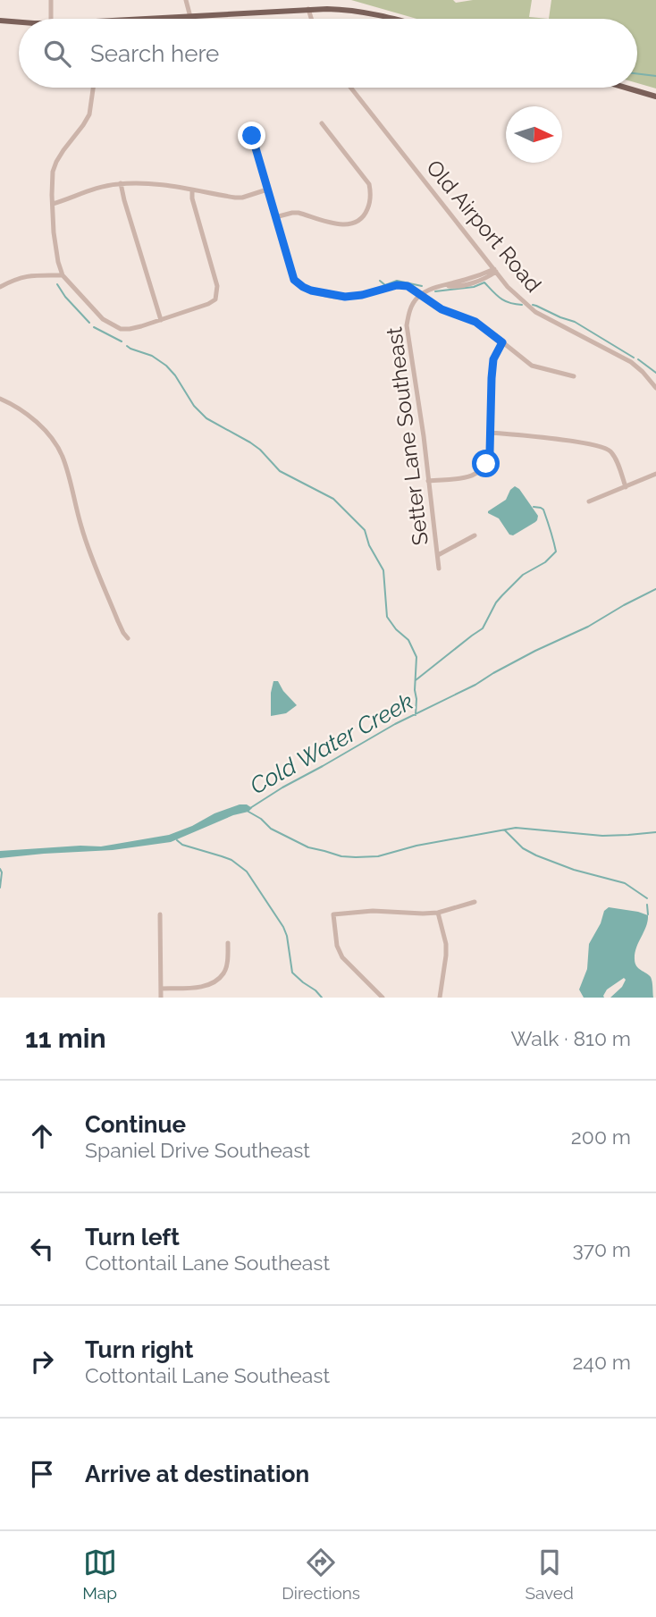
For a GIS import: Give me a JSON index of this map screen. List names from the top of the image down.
{
  "streets": {
    "street": ["Old Airport Road", "Setter Lane Southeast"]
  },
  "water": ["Cold Water Creek"],
  "north": "right",
  "page": {
    "search": "Search here",
    "heading": ["11 min", "Walk · 810 m"],
    "list": [
      ["Continue", "Spaniel Drive Southeast", "200 m"],
      ["Turn left", "Cottontail Lane Southeast", "370 m"],
      ["Turn right", "Cottontail Lane Southeast", "240 m"],
      "Arrive at destination"
    ],
    "nav": ["Map", "Directions", "Saved"]
  }
}
